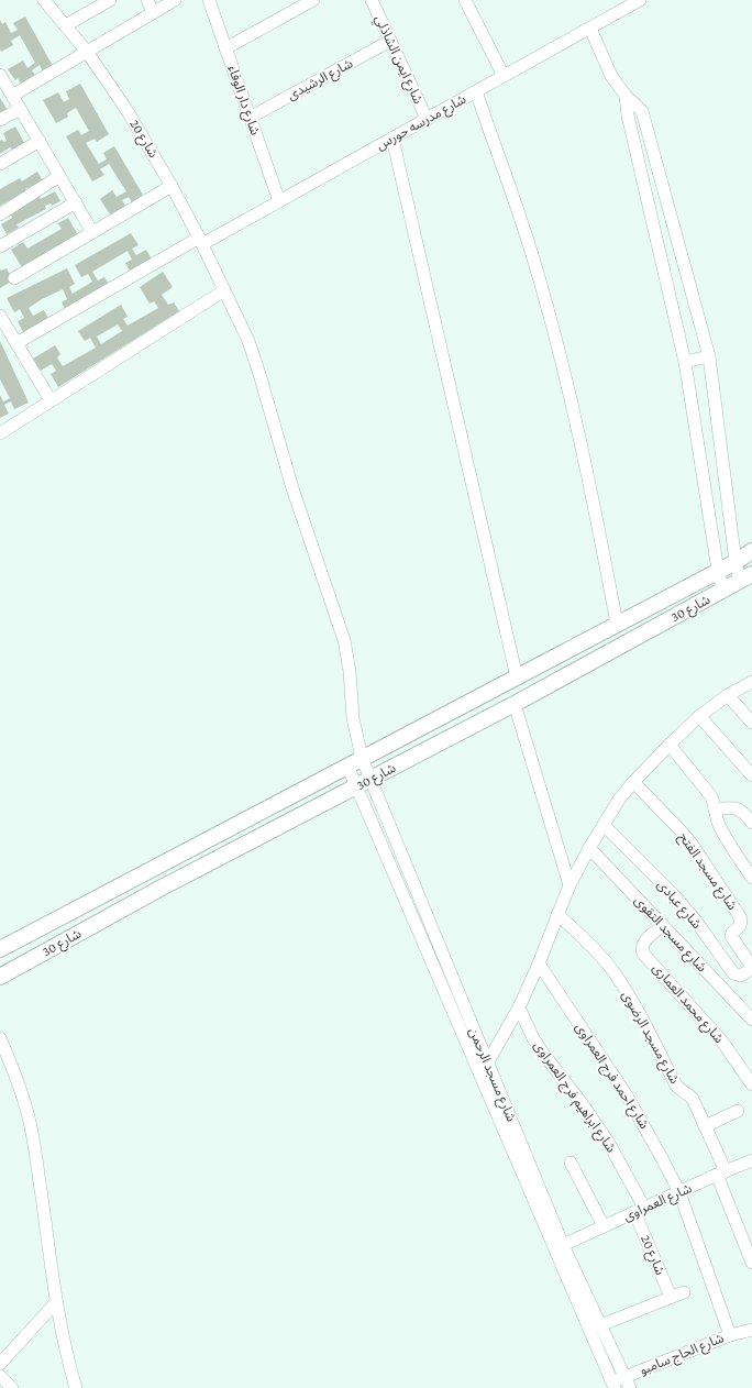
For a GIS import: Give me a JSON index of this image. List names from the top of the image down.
{
  "streets": {
    "street": [
      "شارع ايمن الشاذلي",
      "شارع الرشيدى",
      "شارع دار الوفاء",
      "شارع مدرسه حورس",
      "شارع 20",
      "شارع 30",
      "شارع مسجد الفتح",
      "شارع عبادى",
      "شارع مسجد التقوى",
      "شارع محمد العمارى",
      "شارع مسجد الرضوى",
      "شارع مسجد الرحمن",
      "شارع احمد فرج العمراوى",
      "شارع ابراهيم فرج العمراوى",
      "شارع العمراوى",
      "شارع الحاج سامبو"
    ]
  },
  "crossings": [
    ["شارع ايمن الشاذلي", "شارع الرشيدى"],
    ["شارع ايمن الشاذلي", "شارع مدرسه حورس"],
    ["شارع الرشيدى", "شارع دار الوفاء"],
    ["شارع دار الوفاء", "شارع مدرسه حورس"],
    ["شارع مدرسه حورس", "شارع 20"],
    ["شارع 20", "شارع 30"],
    ["شارع 20", "شارع مسجد الرحمن"],
    ["شارع 20", "شارع ابراهيم فرج العمراوى"],
    ["شارع 20", "شارع العمراوى"],
    ["شارع 30", "شارع مسجد الرحمن"],
    ["شارع مسجد الفتح", "شارع عبادى"],
    ["شارع مسجد التقوى", "شارع محمد العمارى"],
    ["شارع مسجد الرضوى", "شارع العمراوى"],
    ["شارع مسجد الرحمن", "شارع العمراوى"],
    ["شارع مسجد الرحمن", "شارع الحاج سامبو"],
    ["شارع احمد فرج العمراوى", "شارع العمراوى"],
    ["شارع احمد فرج العمراوى", "شارع الحاج سامبو"],
    ["شارع ابراهيم فرج العمراوى", "شارع العمراوى"]
  ]
}
